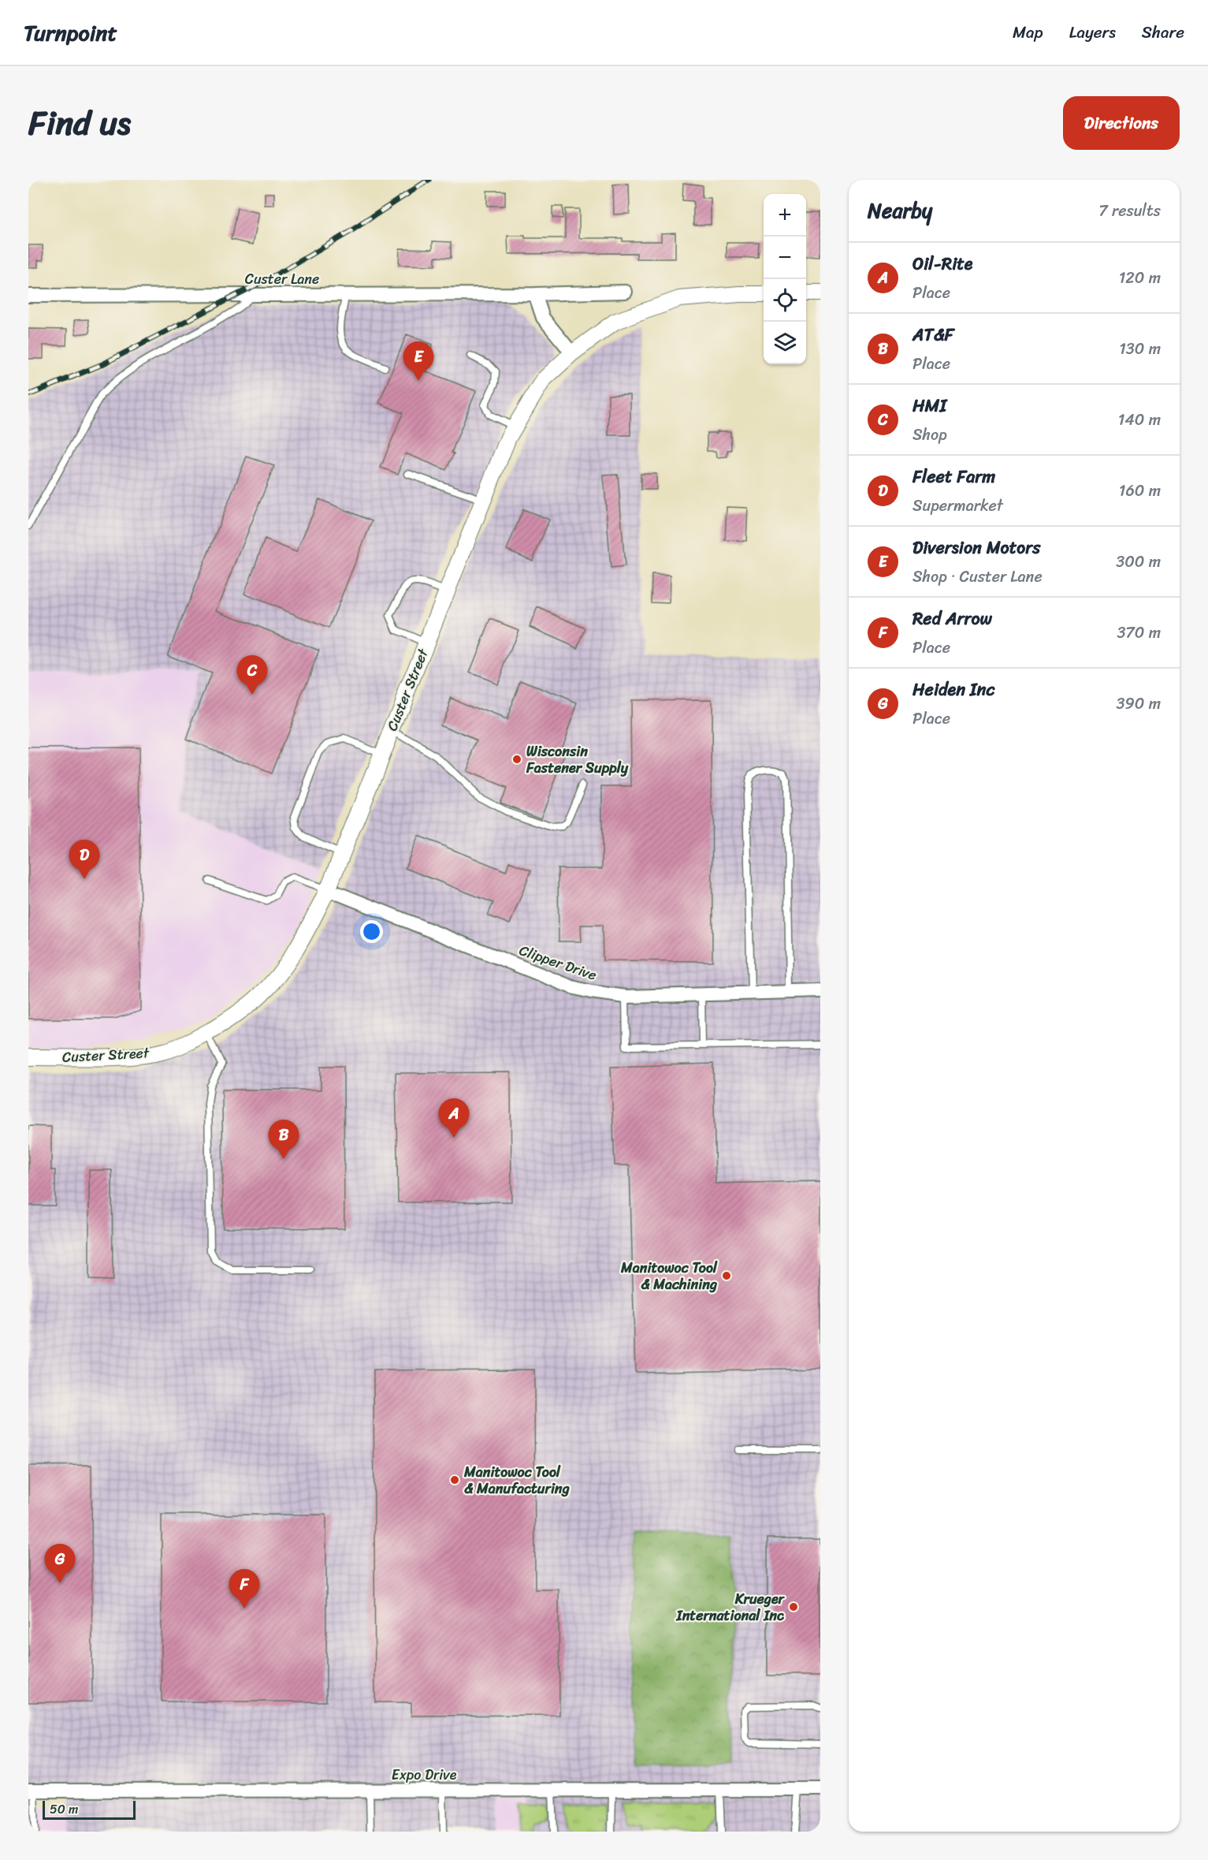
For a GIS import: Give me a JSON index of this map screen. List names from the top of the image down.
{
  "streets": {
    "street": [
      "Custer Lane",
      "Custer Street",
      "Clipper Drive",
      "Expo Drive"
    ]
  },
  "crossings": [
    ["Custer Street", "Clipper Drive"]
  ],
  "places": [
    "Wisconsin Fastener Supply",
    "Manitowoc Tool & Machining",
    "Manitowoc Tool & Manufacturing",
    "Krueger International Inc"
  ],
  "scale_bar": "50 m",
  "page": {
    "header": "Turnpoint",
    "nav": ["Map", "Layers", "Share"],
    "title": "Find us",
    "buttons": "Directions",
    "heading": ["Nearby", "7 results"],
    "map_buttons": ["+", "−"],
    "list": [
      {
        "mark": "A",
        "name": "Oil-Rite",
        "note": "Place",
        "value": "120 m"
      },
      {
        "mark": "B",
        "name": "AT&F",
        "note": "Place",
        "value": "130 m"
      },
      {
        "mark": "C",
        "name": "HMI",
        "note": "Shop",
        "value": "140 m"
      },
      {
        "mark": "D",
        "name": "Fleet Farm",
        "note": "Supermarket",
        "value": "160 m"
      },
      {
        "mark": "E",
        "name": "Diversion Motors",
        "note": "Shop · Custer Lane",
        "value": "300 m"
      },
      {
        "mark": "F",
        "name": "Red Arrow",
        "note": "Place",
        "value": "370 m"
      },
      {
        "mark": "G",
        "name": "Heiden Inc",
        "note": "Place",
        "value": "390 m"
      }
    ],
    "pins": [
      "E",
      "C",
      "D",
      "A",
      "B",
      "G",
      "F"
    ],
    "scale": "50 m"
  }
}
